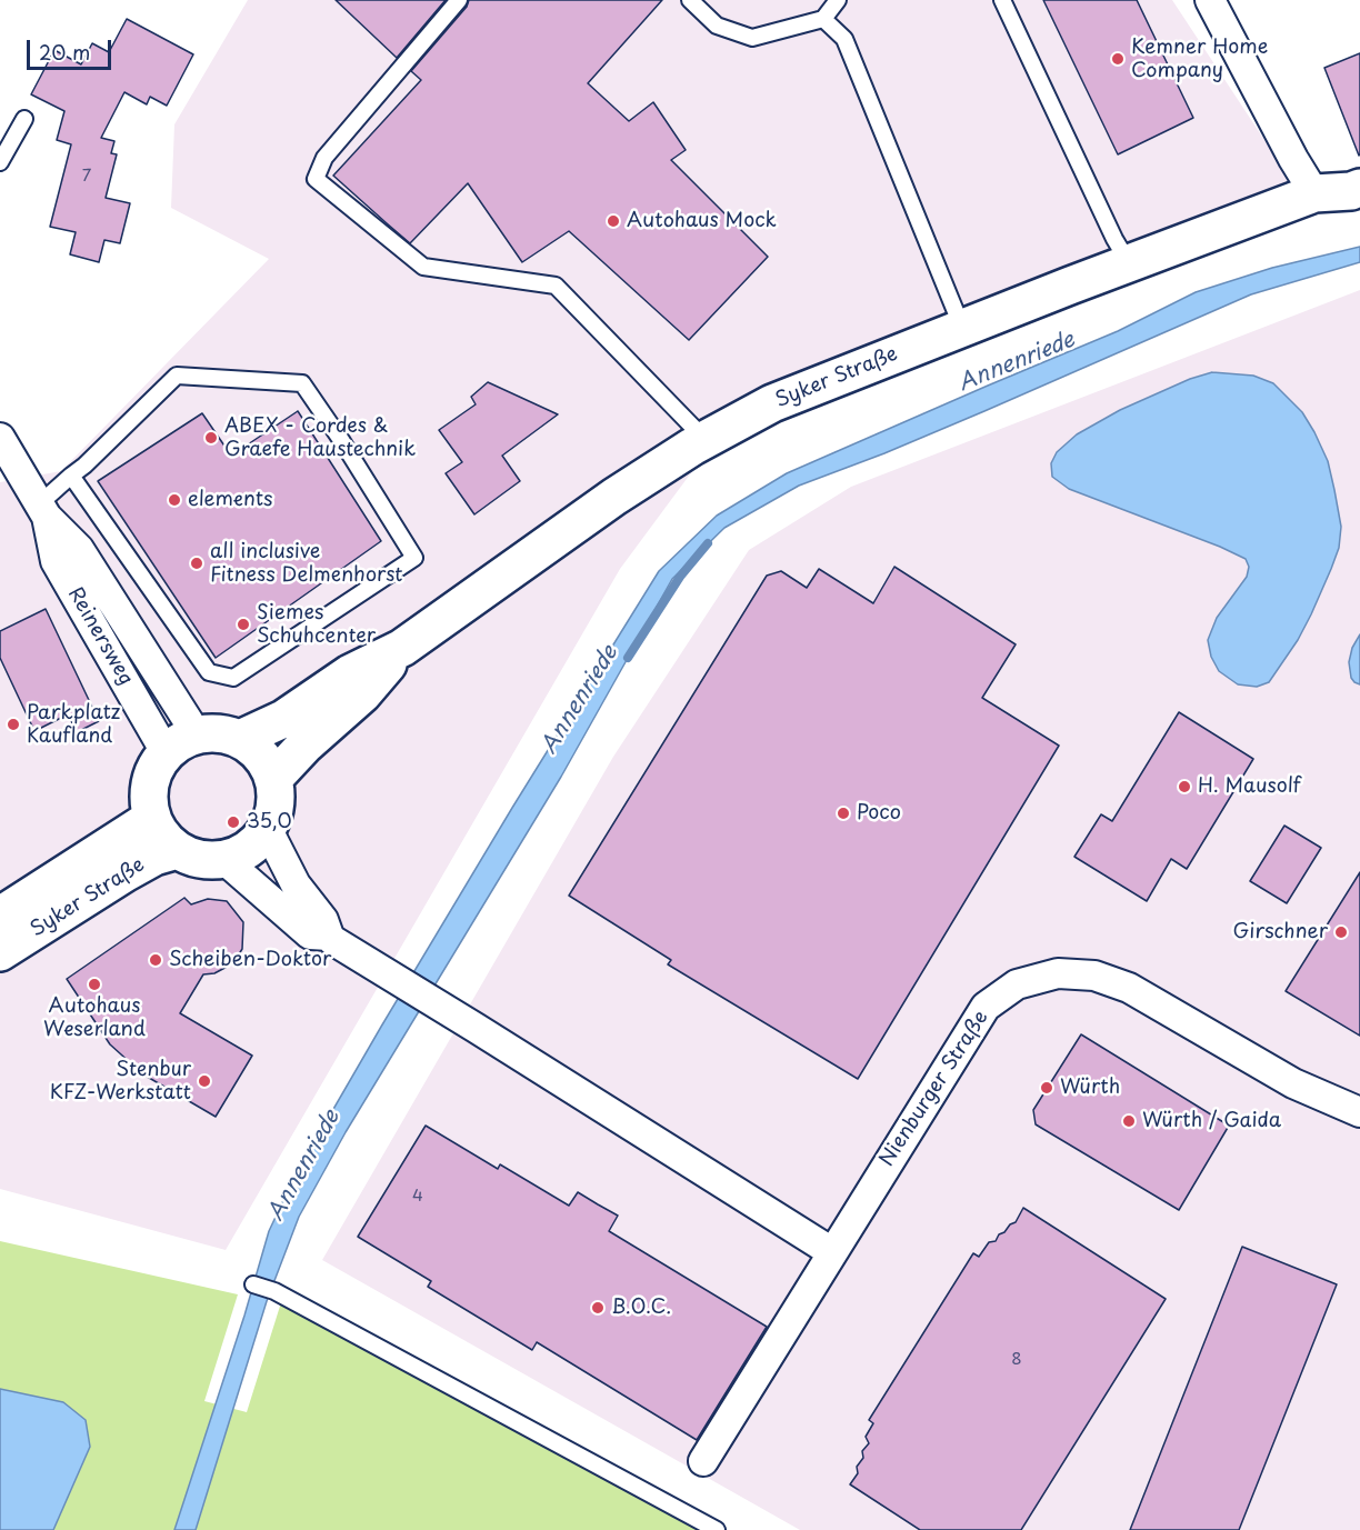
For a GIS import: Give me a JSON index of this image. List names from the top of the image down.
{
  "streets": {
    "main road": ["Syker Straße"],
    "street": ["Reinersweg", "Nienburger Straße"]
  },
  "crossings": [
    ["Syker Straße", "Reinersweg"]
  ],
  "water": ["Annenriede"],
  "places": [
    "Kemner Home Company",
    "Autohaus Mock",
    "ABEX - Cordes & Graefe Haustechnik",
    "elements",
    "all inclusive Fitness Delmenhorst",
    "Siemes Schuhcenter",
    "Parkplatz Kaufland",
    "H. Mausolf",
    "Poco",
    "35,0",
    "Girschner",
    "Scheiben-Doktor",
    "Autohaus Weserland",
    "Stenbur KFZ-Werkstatt",
    "Würth",
    "Würth / Gaida",
    "B.O.C."
  ],
  "house_numbers": ["7", "4", "8"],
  "scale_bar": "20 m"
}
